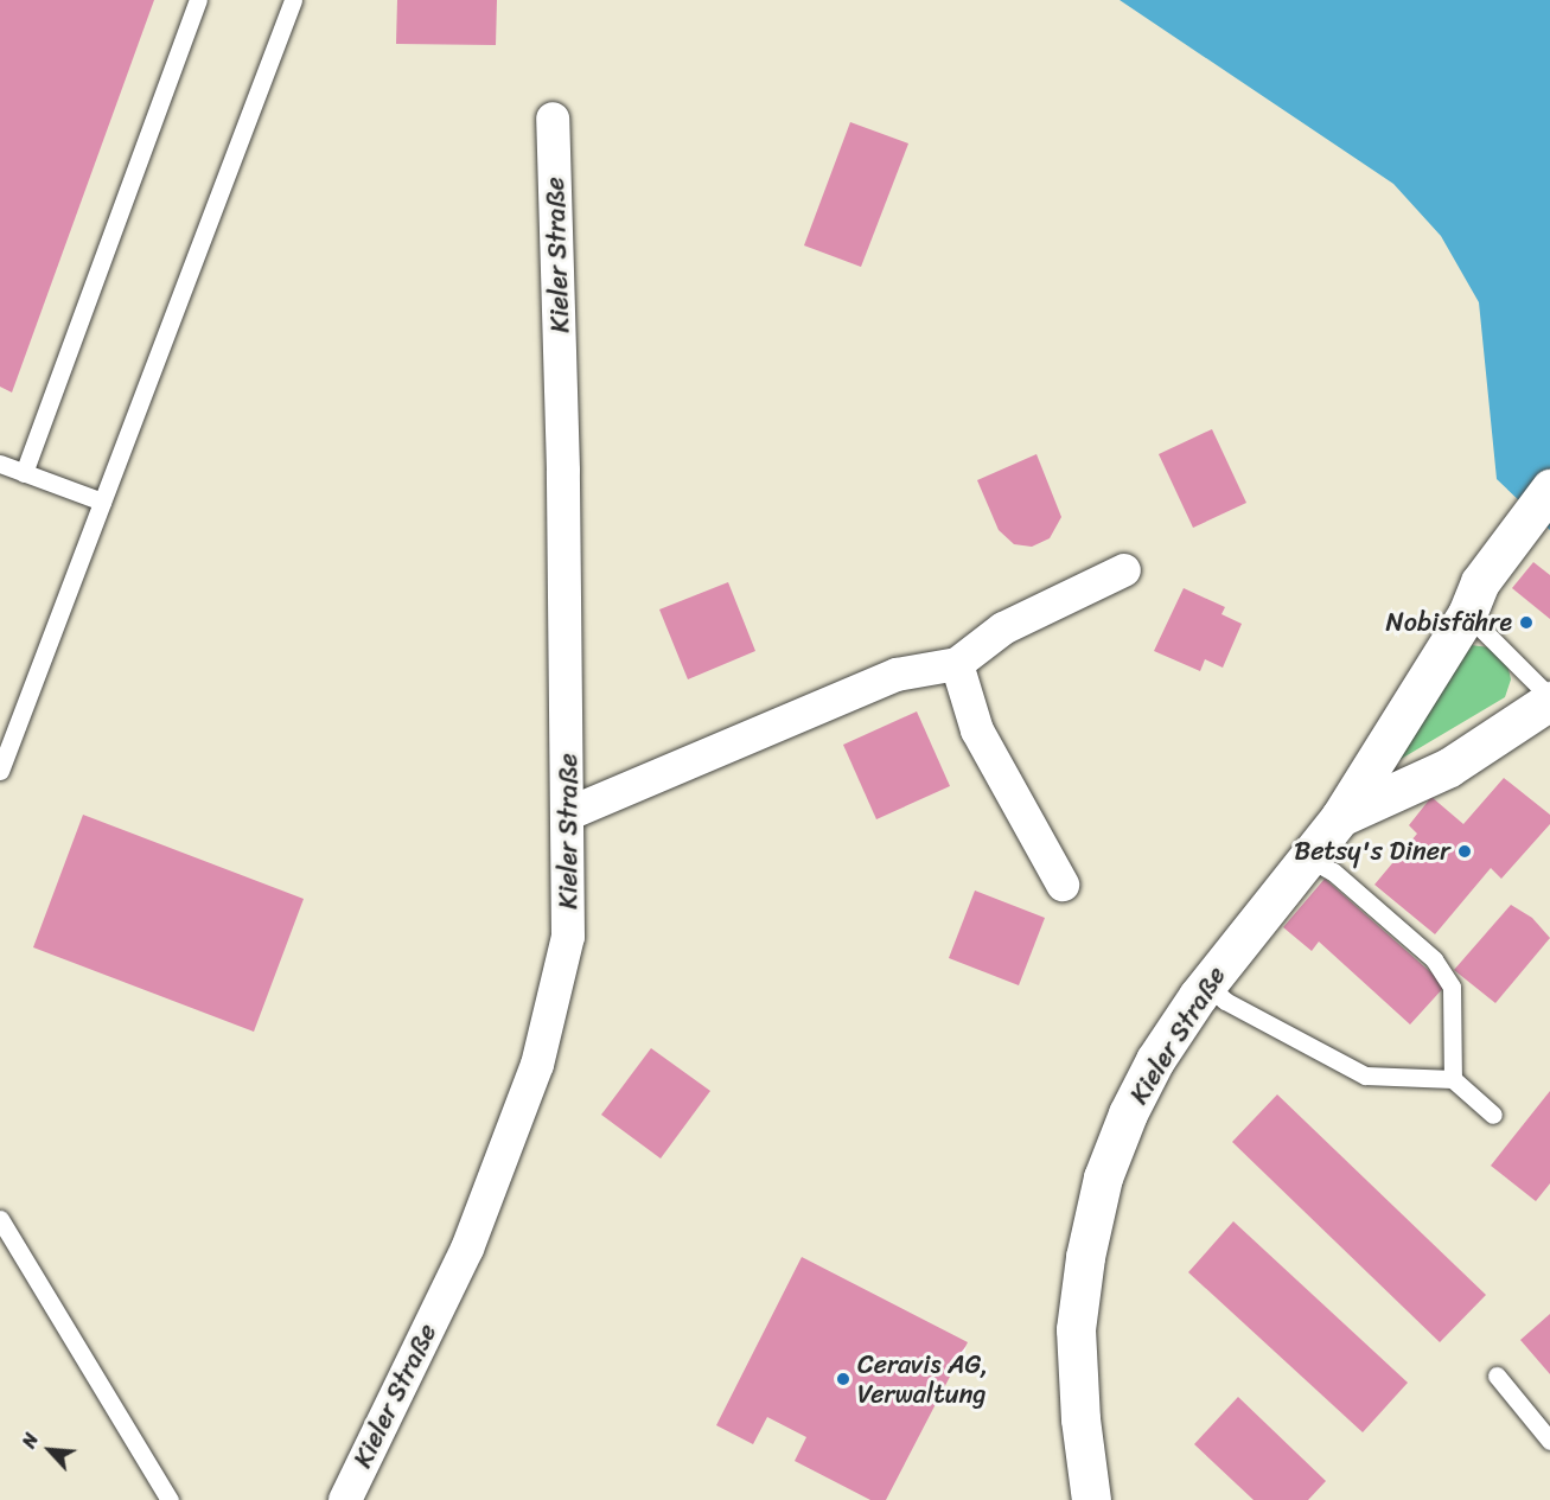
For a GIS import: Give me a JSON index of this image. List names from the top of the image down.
{
  "streets": {
    "main road": ["Kieler Straße"]
  },
  "places": ["Nobisfähre", "Betsy's Diner", "Ceravis AG, Verwaltung"],
  "north": "top left"
}
